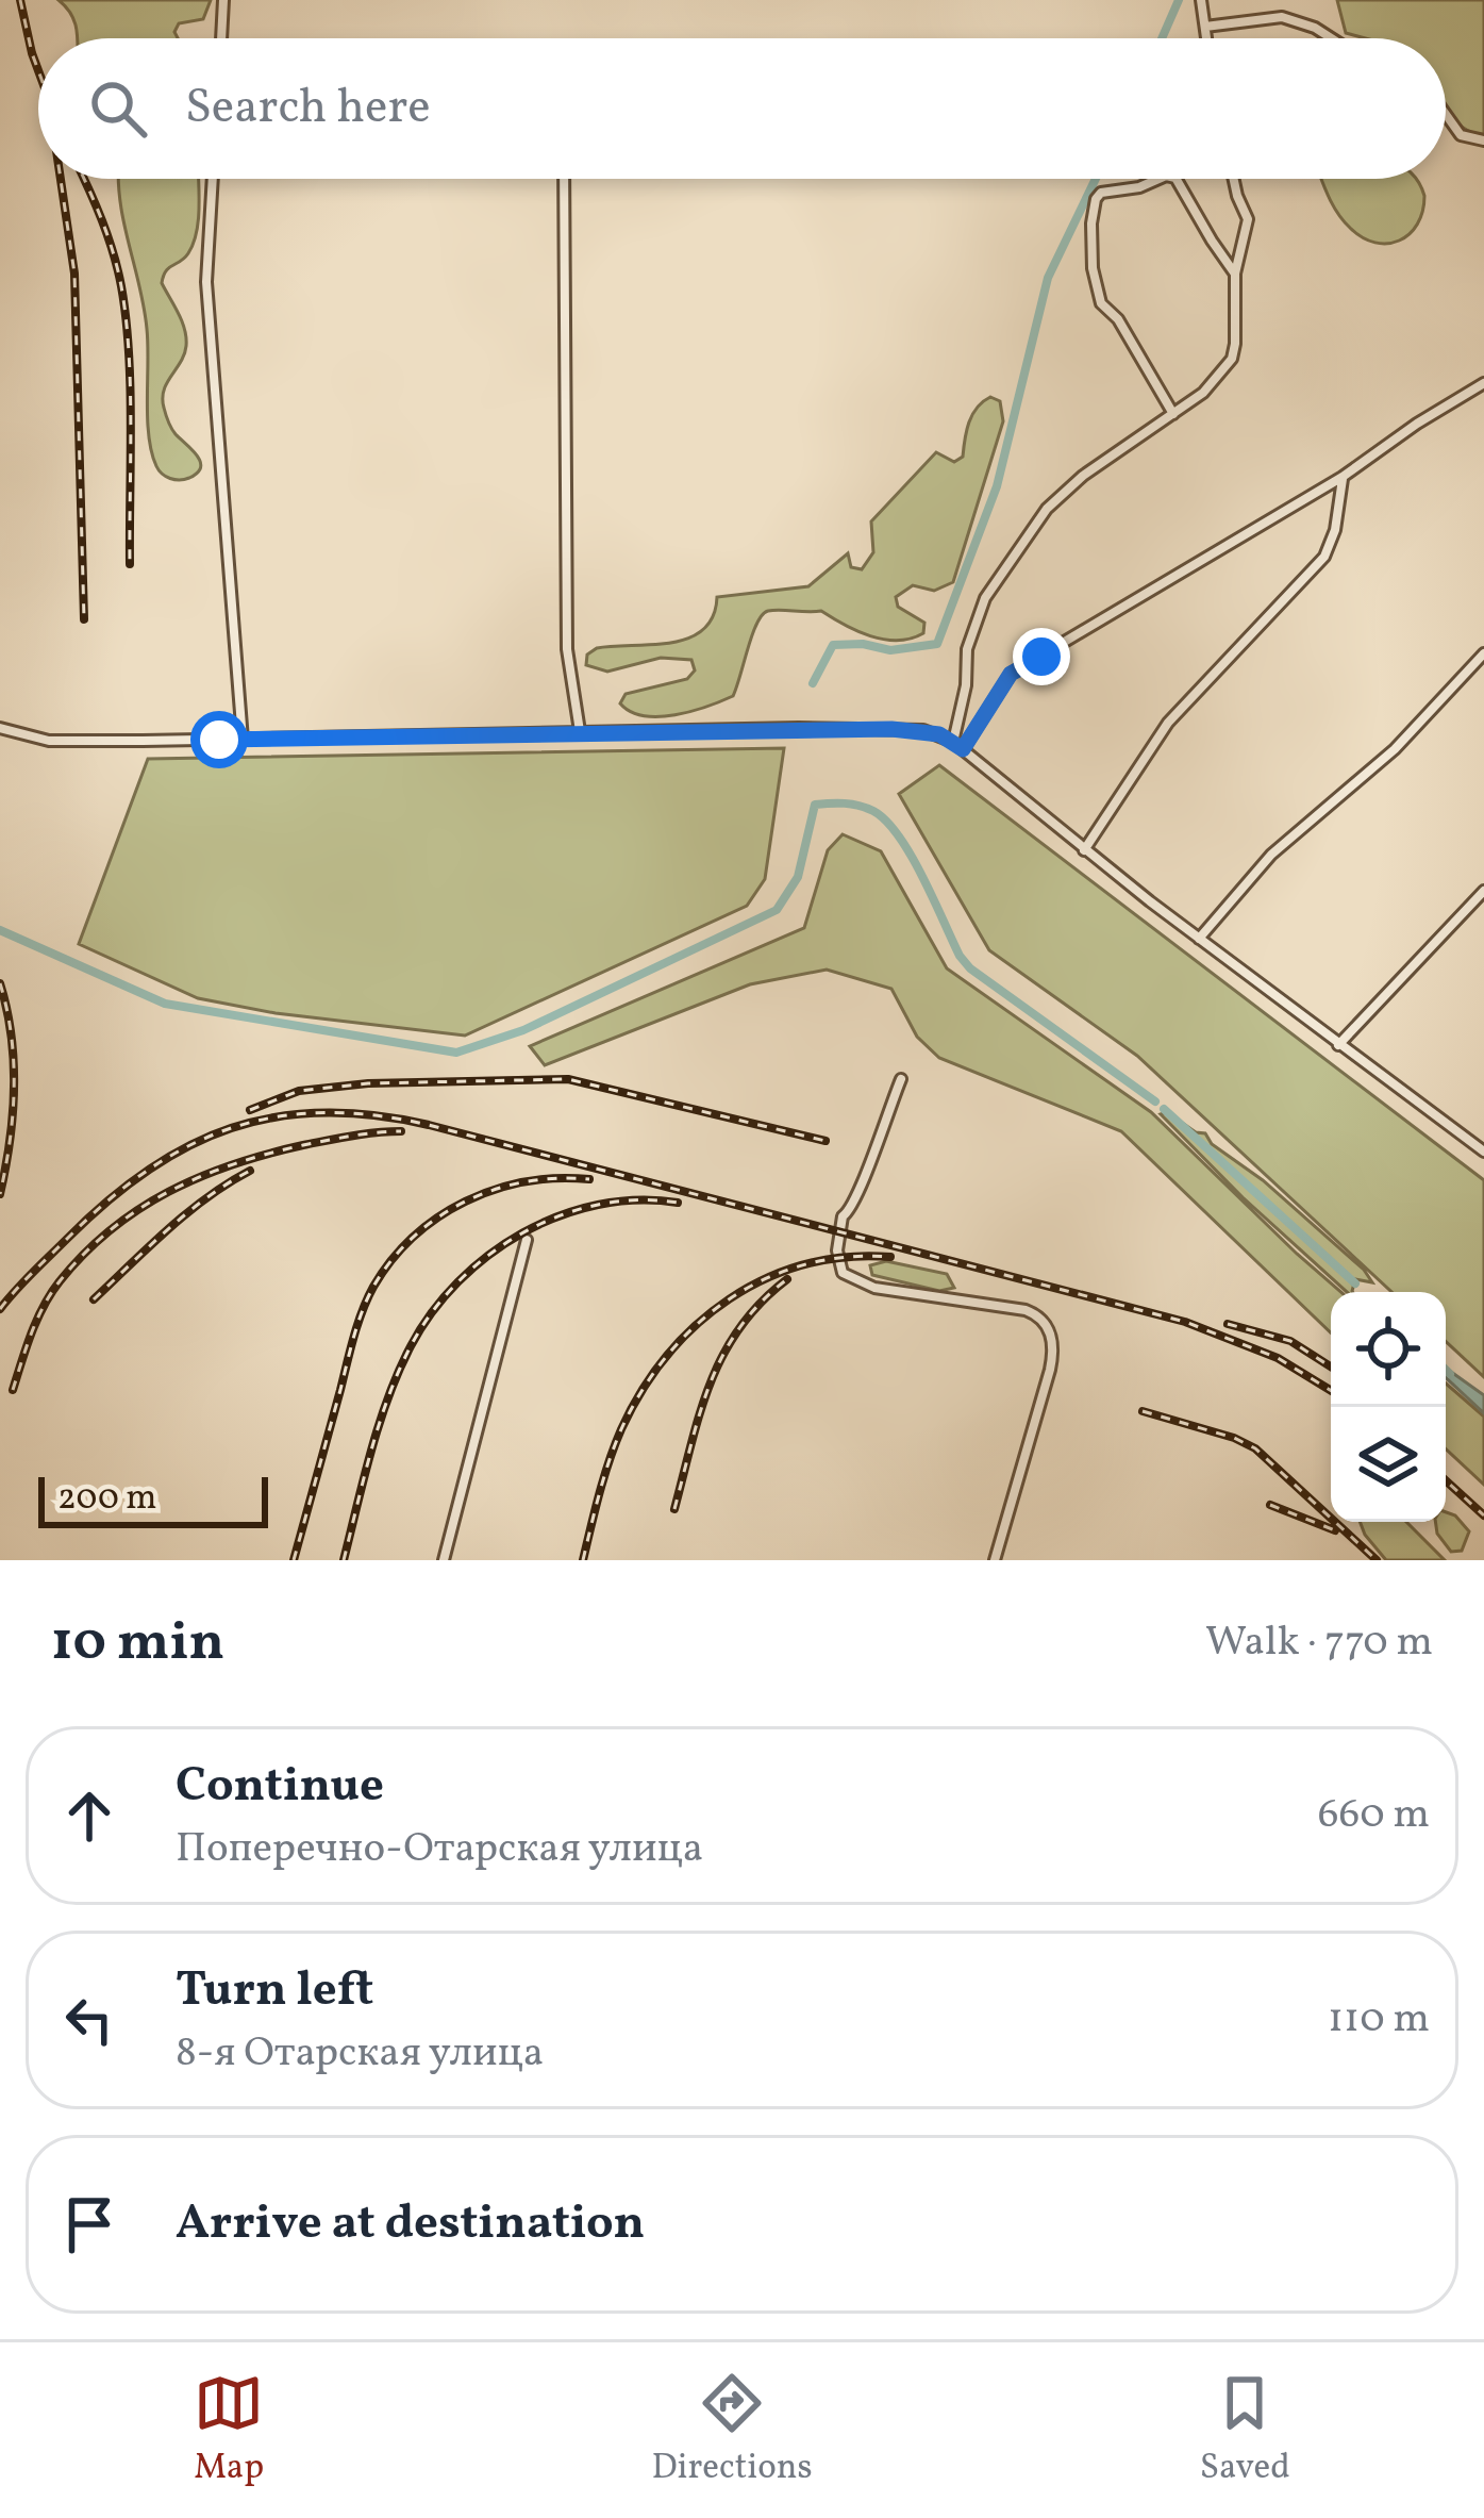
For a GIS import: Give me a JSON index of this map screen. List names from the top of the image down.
{
  "scale_bar": "200 m",
  "page": {
    "search": "Search here",
    "scale": "200 m",
    "heading": ["10 min", "Walk · 770 m"],
    "list": [
      ["Continue", "Поперечно-Отарская улица", "660 m"],
      ["Turn left", "8-я Отарская улица", "110 m"],
      "Arrive at destination"
    ],
    "nav": ["Map", "Directions", "Saved"]
  }
}
